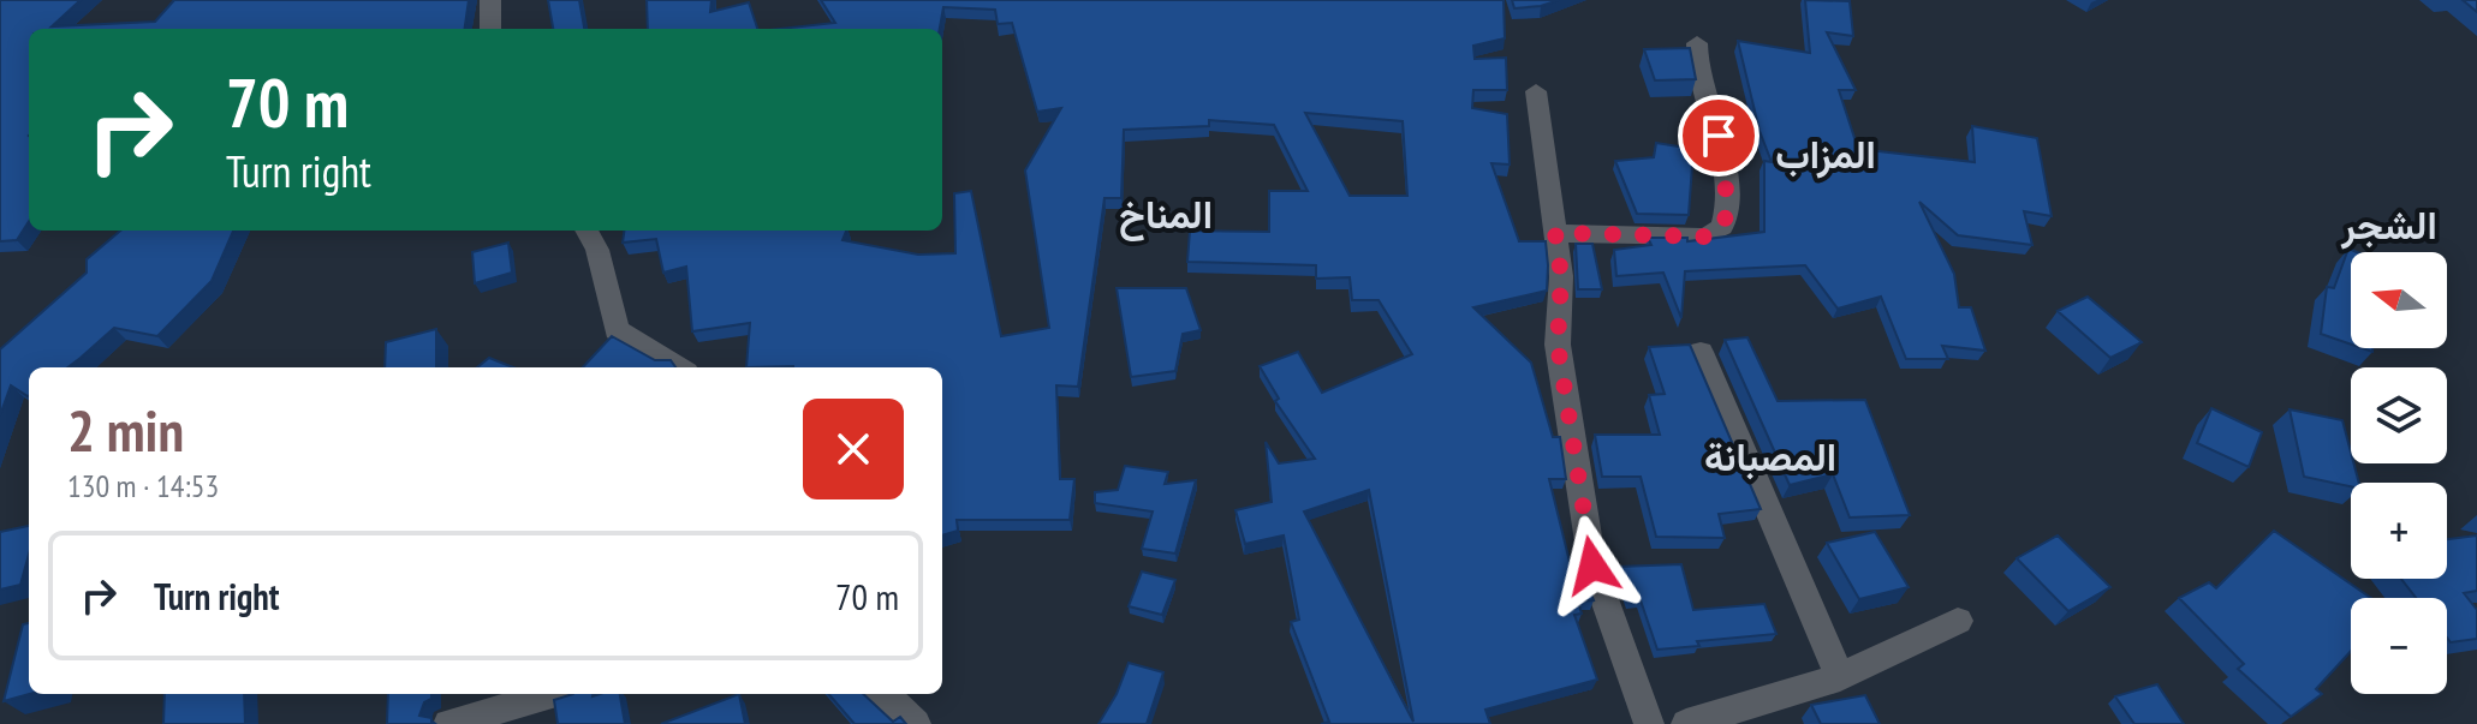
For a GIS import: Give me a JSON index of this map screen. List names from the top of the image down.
{
  "districts": [
    "المزاب",
    "المناخ",
    "الشجر",
    "المصبانة"
  ],
  "north": "left",
  "page": {
    "turn": ["70 m", "Turn right"],
    "map_buttons": ["+", "−"],
    "heading": ["2 min", "130 m · 14:53"],
    "list": [
      {
        "name": "Turn right",
        "value": "70 m"
      }
    ]
  }
}
